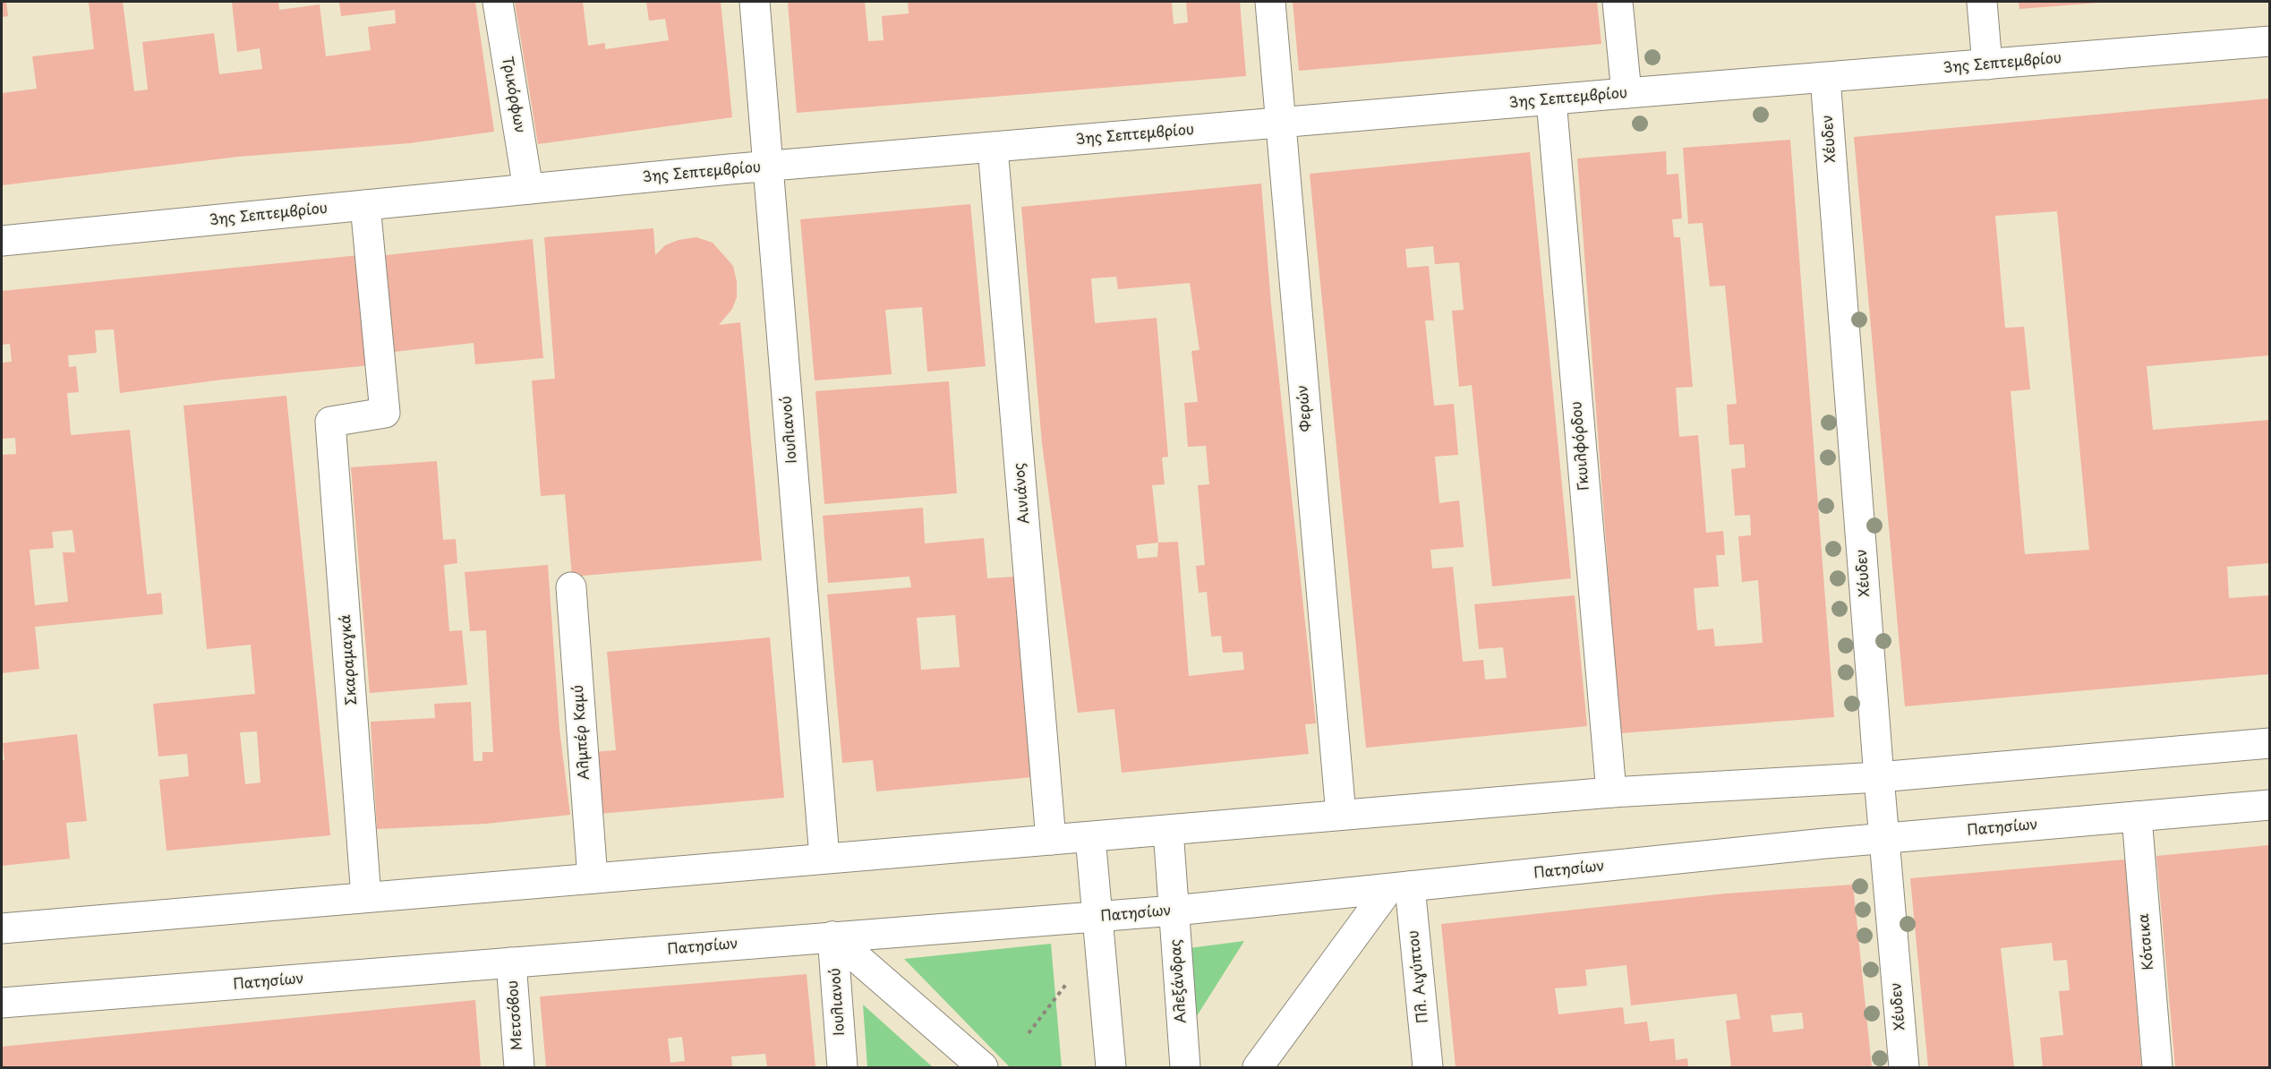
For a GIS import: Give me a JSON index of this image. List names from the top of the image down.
{
  "streets": {
    "main road": [
      "3ης Σεπτεμβρίου",
      "Τρικόρφων",
      "Χέυδεν",
      "Φερών",
      "Ιουλιανού",
      "Γκυιλφόρδου",
      "Αινιάνος",
      "Σκαραμαγκά",
      "Αλμπέρ Καμύ",
      "Πατησίων",
      "Κότσικα",
      "Πλ. Αιγύπτου",
      "Αλεξάνδρας",
      "Μετσόβου"
    ]
  },
  "crossings": [
    ["3ης Σεπτεμβρίου", "Τρικόρφων"],
    ["3ης Σεπτεμβρίου", "Χέυδεν"],
    ["3ης Σεπτεμβρίου", "Φερών"],
    ["3ης Σεπτεμβρίου", "Ιουλιανού"],
    ["3ης Σεπτεμβρίου", "Γκυιλφόρδου"],
    ["3ης Σεπτεμβρίου", "Αινιάνος"],
    ["3ης Σεπτεμβρίου", "Σκαραμαγκά"],
    ["Χέυδεν", "Πατησίων"],
    ["Ιουλιανού", "Πατησίων"],
    ["Πατησίων", "Κότσικα"],
    ["Πατησίων", "Πλ. Αιγύπτου"],
    ["Πατησίων", "Αλεξάνδρας"],
    ["Πατησίων", "Μετσόβου"]
  ]
}
